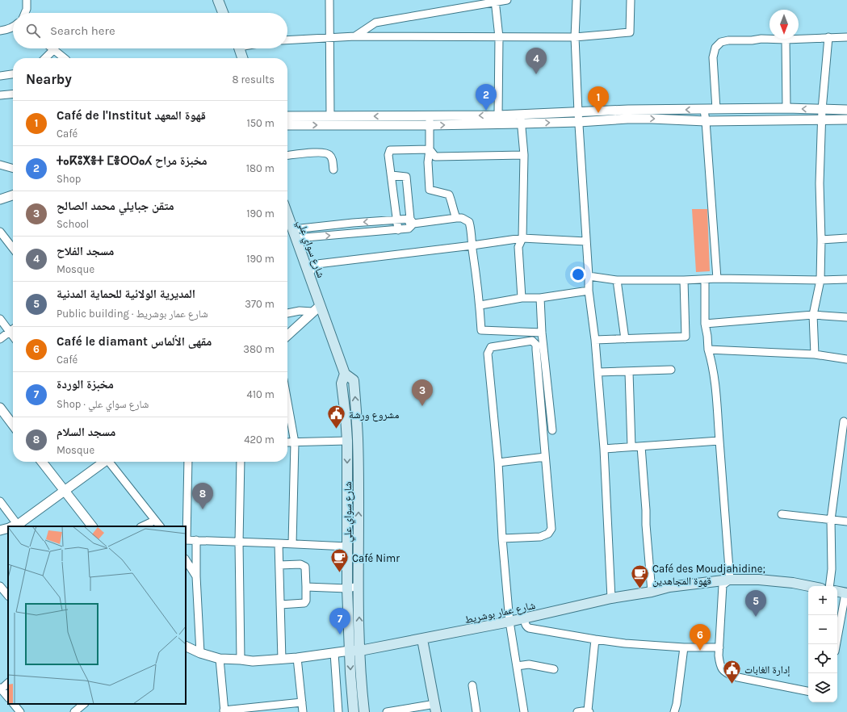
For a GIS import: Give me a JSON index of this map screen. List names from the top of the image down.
{
  "streets": {
    "main road": ["شارع سواي علي", "شارع عمار بوشريط"]
  },
  "crossings": [
    ["شارع سواي علي", "شارع عمار بوشريط"]
  ],
  "places": {
    "public building": ["مشروع ورشة", "إدارة الغابات"],
    "cafe": ["Café Nimr", "Café des Moudjahidine; قهوة المجاهدين"]
  },
  "north": "bottom",
  "page": {
    "search": "Search here",
    "pins": [
      "4",
      "2",
      "1",
      "3",
      "8",
      "5",
      "7",
      "6"
    ],
    "heading": ["Nearby", "8 results"],
    "list": [
      {
        "mark": "1",
        "name": "Café de l'Institut قهوة المعهد",
        "note": "Café",
        "value": "150 m"
      },
      {
        "mark": "2",
        "name": "ⵜⴰⴽⵓⵅⴻⵜ ⵎⴻⵔⵔⴰⵃ مخبزة مراح",
        "note": "Shop",
        "value": "180 m"
      },
      {
        "mark": "3",
        "name": "متقن جبايلي محمد الصالح",
        "note": "School",
        "value": "190 m"
      },
      {
        "mark": "4",
        "name": "مسجد الفلاح",
        "note": "Mosque",
        "value": "190 m"
      },
      {
        "mark": "5",
        "name": "المديرية الولائية للحماية المدنية",
        "note": "Public building · شارع عمار بوشريط",
        "value": "370 m"
      },
      {
        "mark": "6",
        "name": "Café le diamant مقهى الألماس",
        "note": "Café",
        "value": "380 m"
      },
      {
        "mark": "7",
        "name": "مخبزة الوردة",
        "note": "Shop · شارع سواي علي",
        "value": "410 m"
      },
      {
        "mark": "8",
        "name": "مسجد السلام",
        "note": "Mosque",
        "value": "420 m"
      }
    ],
    "map_buttons": ["+", "−"]
  }
}
